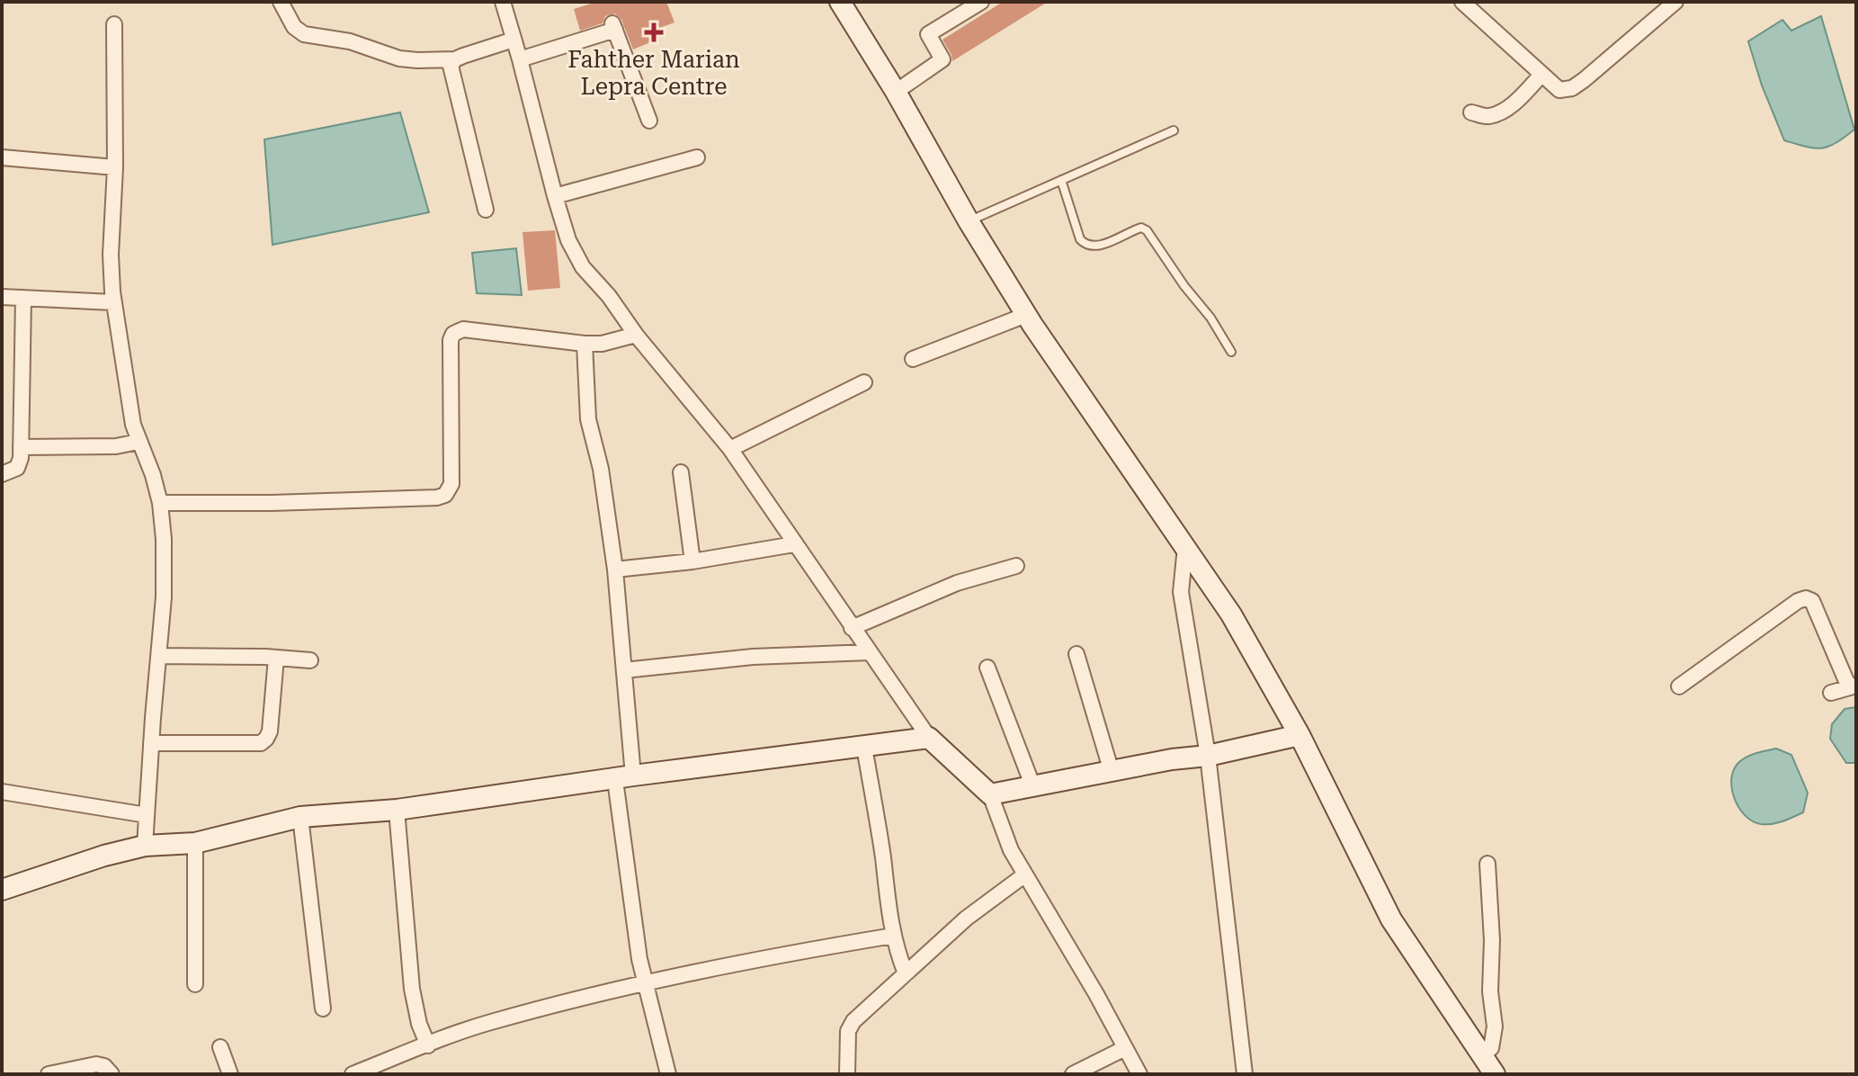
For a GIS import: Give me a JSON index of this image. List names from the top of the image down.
{
  "places": {
    "health": ["Fahther Marian Lepra Centre"]
  }
}
